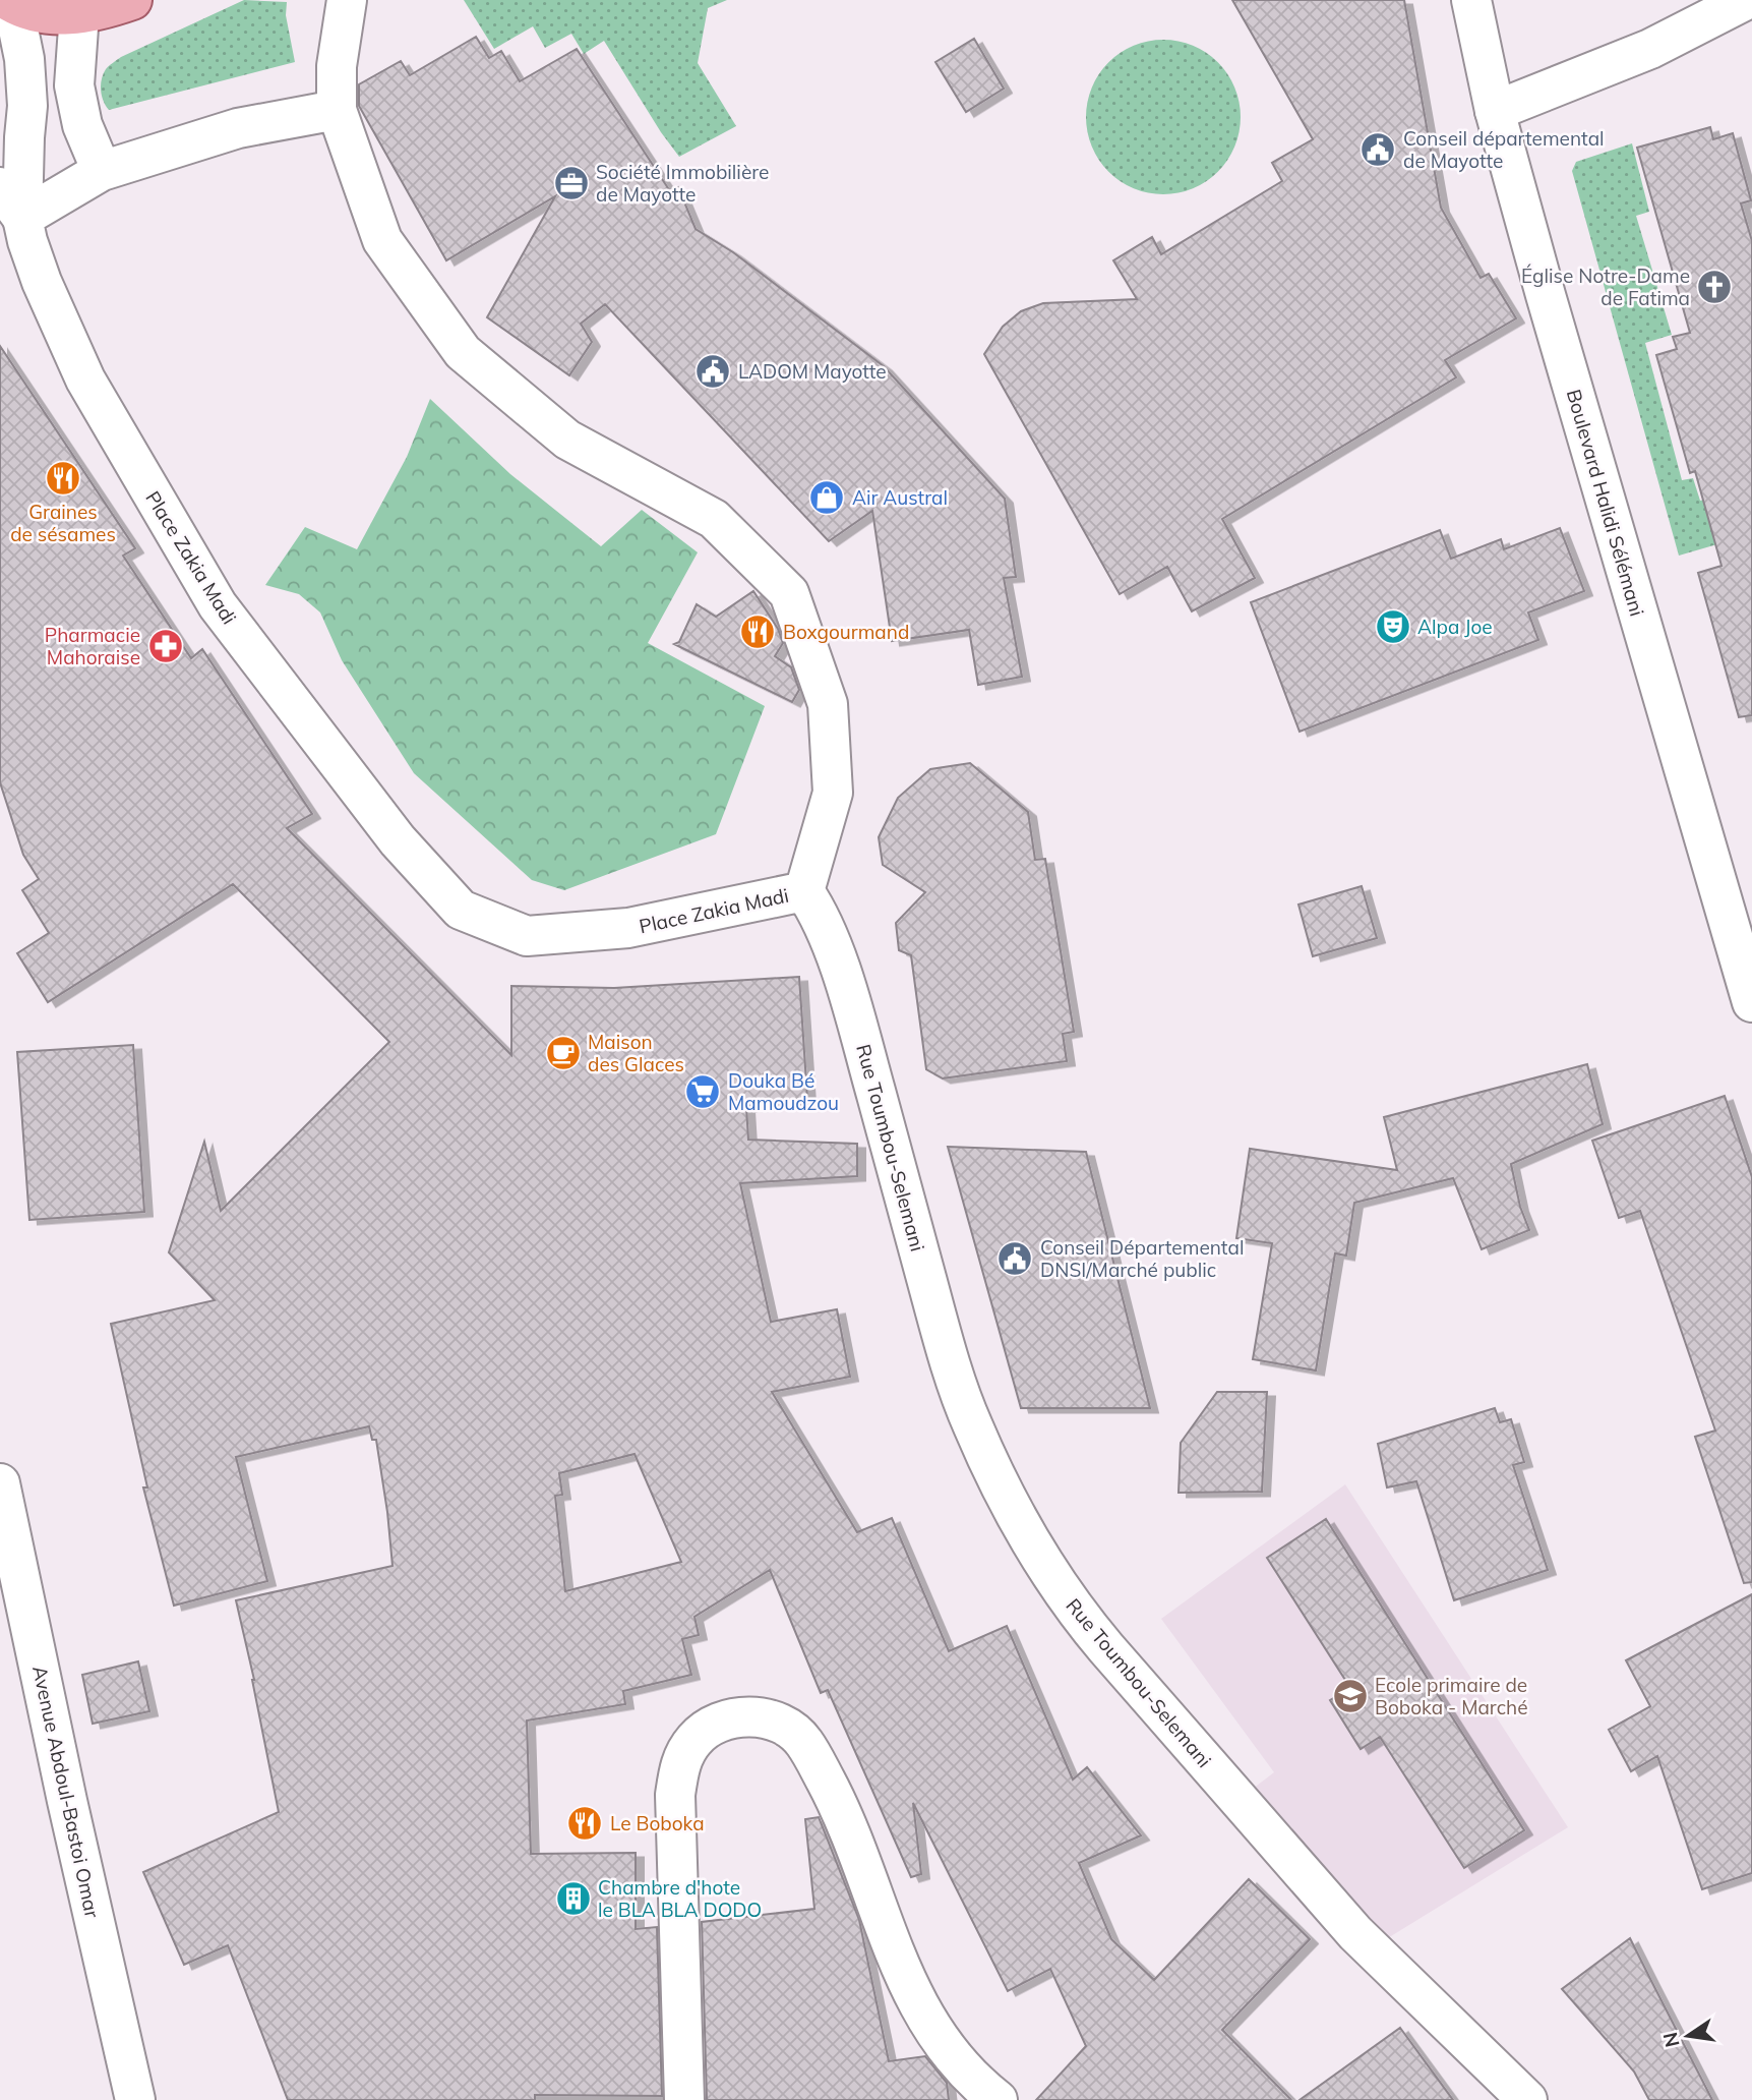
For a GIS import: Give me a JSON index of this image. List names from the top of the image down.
{
  "streets": {
    "street": [
      "Boulevard Halidi Sélémani",
      "Place Zakia Madi",
      "Rue Toumbou-Selemani",
      "Avenue Abdoul-Bastoi Omar"
    ]
  },
  "crossings": [
    ["Place Zakia Madi", "Rue Toumbou-Selemani"]
  ],
  "places": {
    "public building": ["Conseil départemental de Mayotte", "LADOM Mayotte", "Conseil Départemental DNSI/Marché public"],
    "office": ["Société Immobilière de Mayotte"],
    "church": ["Église Notre-Dame de Fatima"],
    "restaurant": ["Graines de sésames", "Boxgourmand", "Le Boboka"],
    "shop": ["Air Austral"],
    "theatre": ["Alpa Joe"],
    "pharmacy": ["Pharmacie Mahoraise"],
    "cafe": ["Maison des Glaces"],
    "supermarket": ["Douka Bé Mamoudzou"],
    "school or university": ["Ecole primaire de Boboka - Marché"],
    "building": ["Chambre d'hote le BLA BLA DODO"]
  },
  "north": "left"
}
